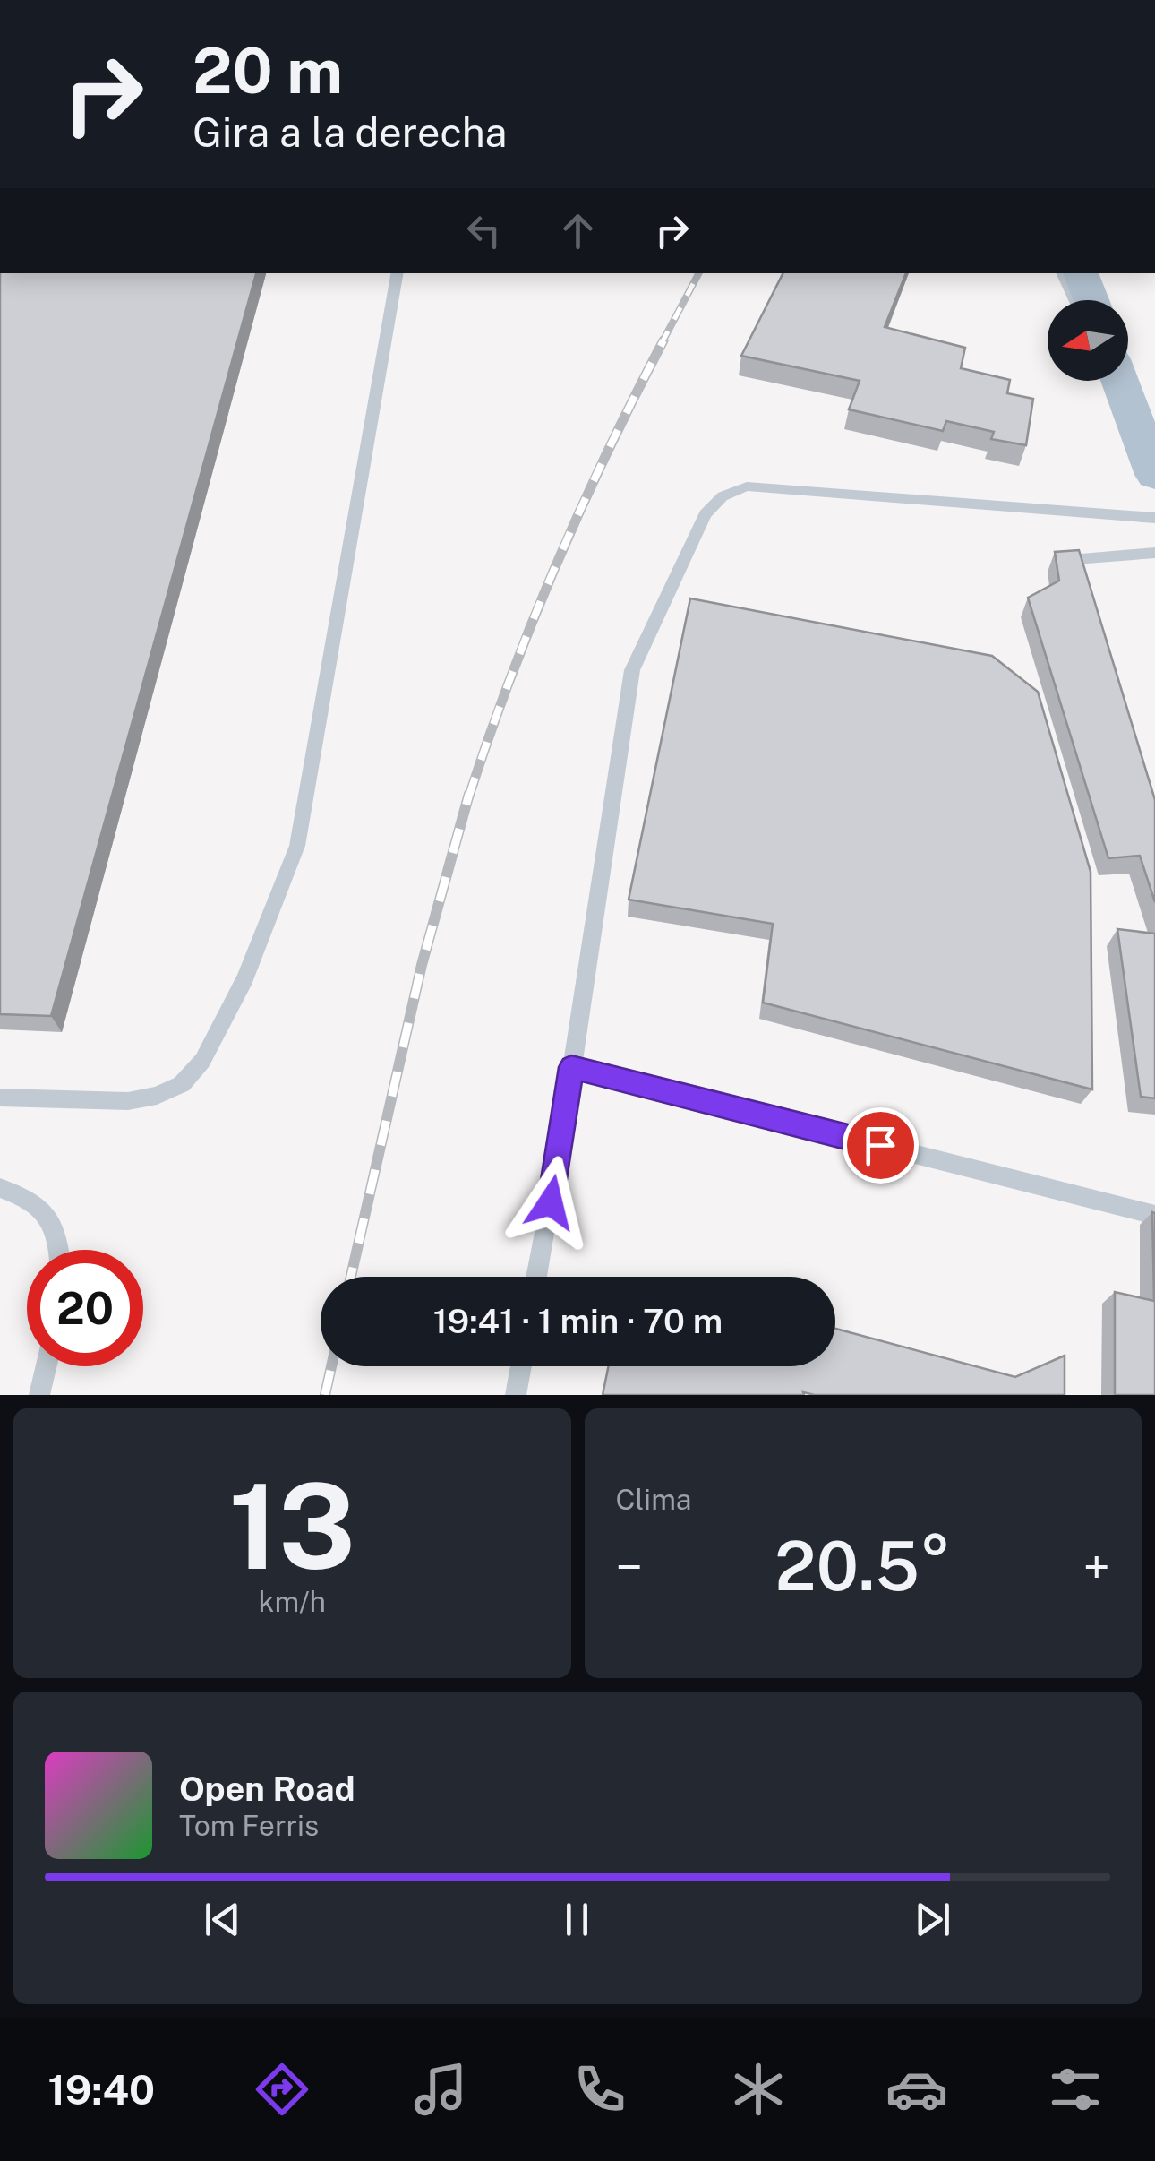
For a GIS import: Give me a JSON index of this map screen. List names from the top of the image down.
{
  "north": "left",
  "page": {
    "turn": ["20 m", "Gira a la derecha"],
    "limit": "20",
    "trip": "19:41 · 1 min · 70 m",
    "tile": [
      ["13", "km/h"],
      "Clima"
    ],
    "heat": ["−", "20.5°", "+"],
    "song": ["Open Road", "Tom Ferris"],
    "tabs": "19:40"
  }
}
